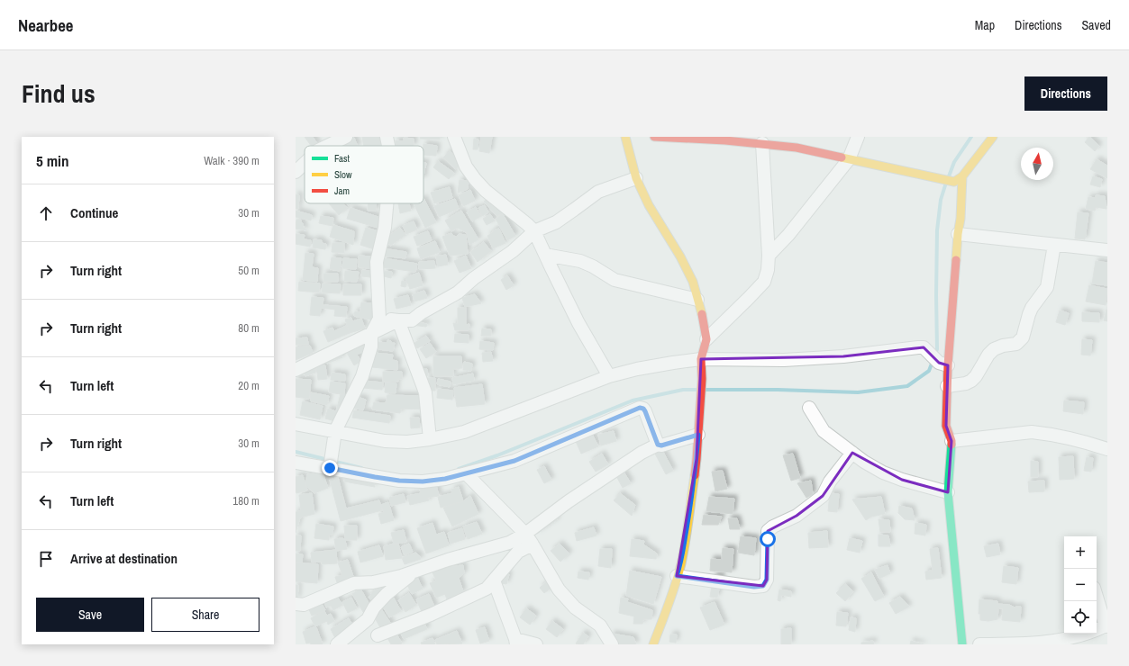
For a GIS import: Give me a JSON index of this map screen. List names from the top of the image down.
{
  "legend": ["Fast", "Slow", "Jam"],
  "north": "top",
  "page": {
    "header": "Nearbee",
    "nav": ["Map", "Directions", "Saved"],
    "title": "Find us",
    "buttons": [
      "Directions",
      ["Save", "Share"]
    ],
    "heading": ["5 min", "Walk · 390 m"],
    "list": [
      ["Continue", "30 m"],
      ["Turn right", "50 m"],
      ["Turn right", "80 m"],
      ["Turn left", "20 m"],
      ["Turn right", "30 m"],
      ["Turn left", "180 m"],
      "Arrive at destination"
    ],
    "map_buttons": ["+", "−"]
  }
}
